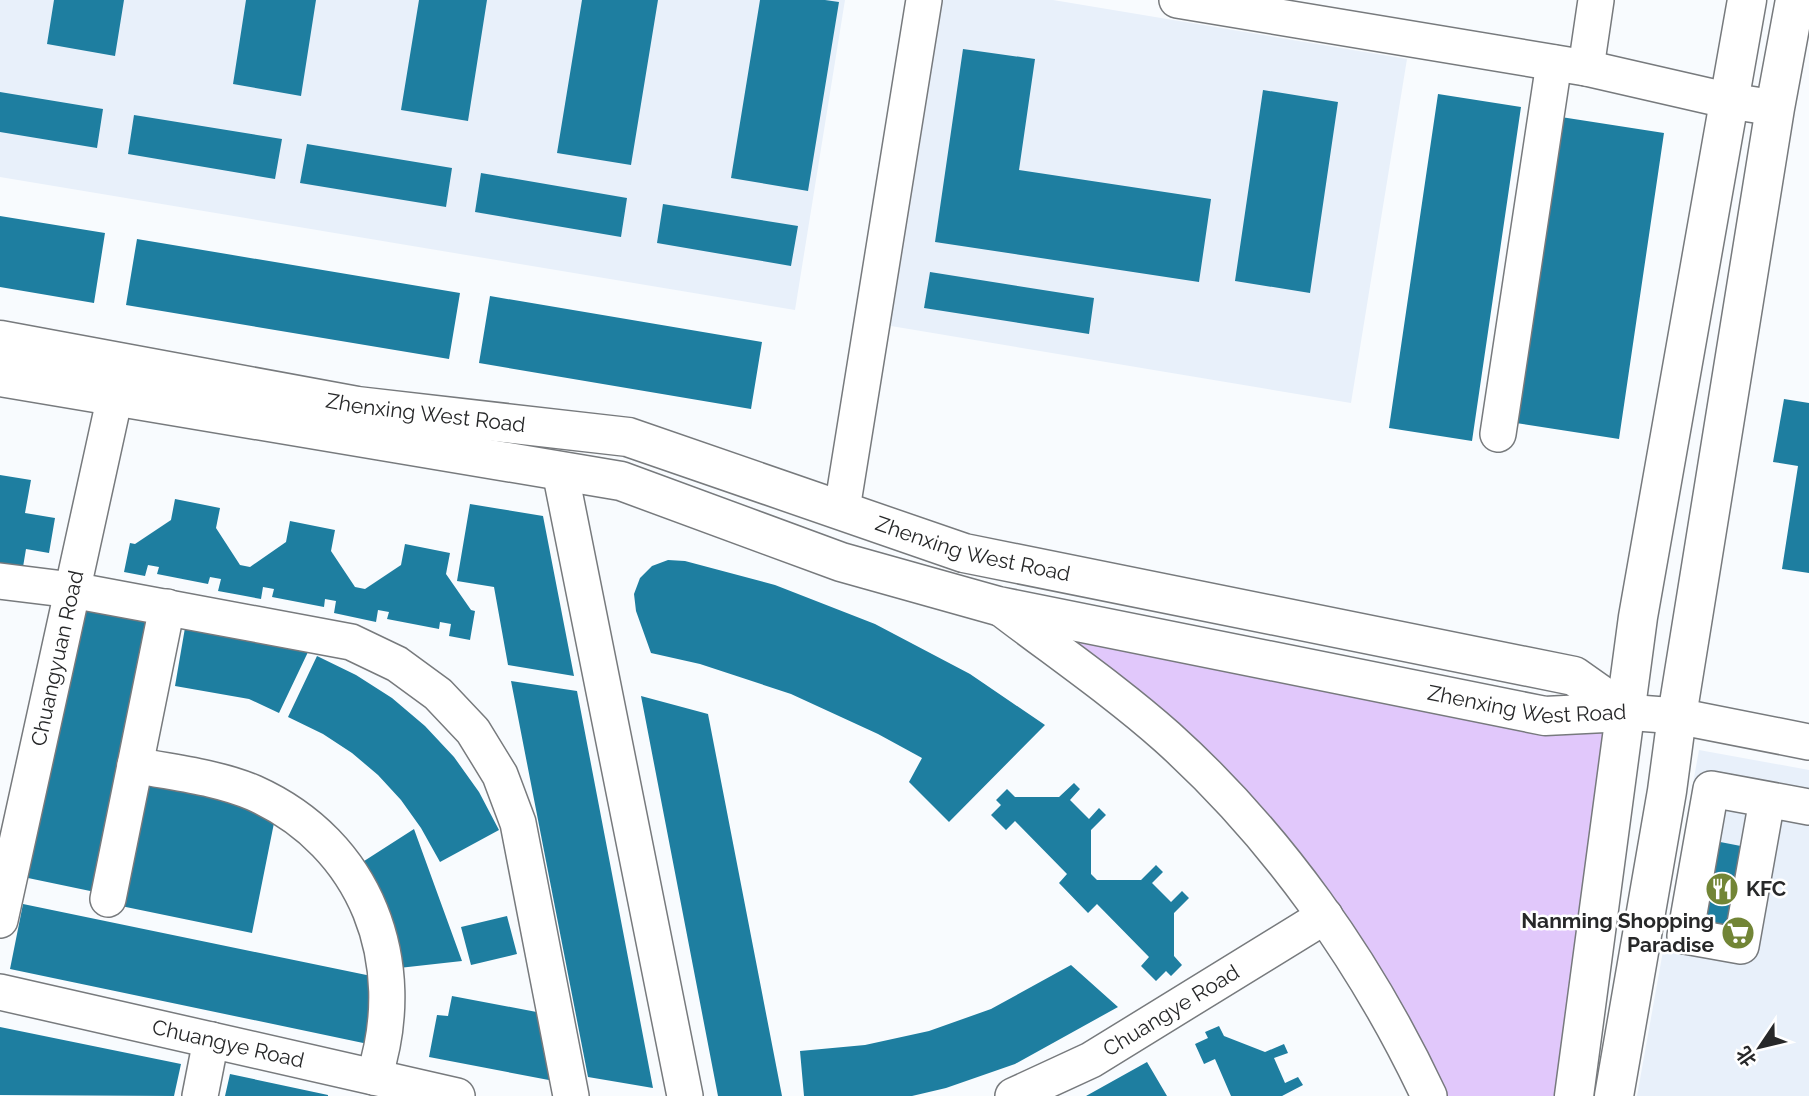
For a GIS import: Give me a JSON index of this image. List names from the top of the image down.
{
  "streets": {
    "main road": ["Zhenxing West Road"],
    "street": ["Chuangyuan Road", "Chuangye Road"]
  },
  "crossings": [
    ["Zhenxing West Road", "Chuangyuan Road"]
  ],
  "places": {
    "restaurant": ["KFC"],
    "supermarket": ["Nanming Shopping Paradise"]
  },
  "north": "bottom left"
}
